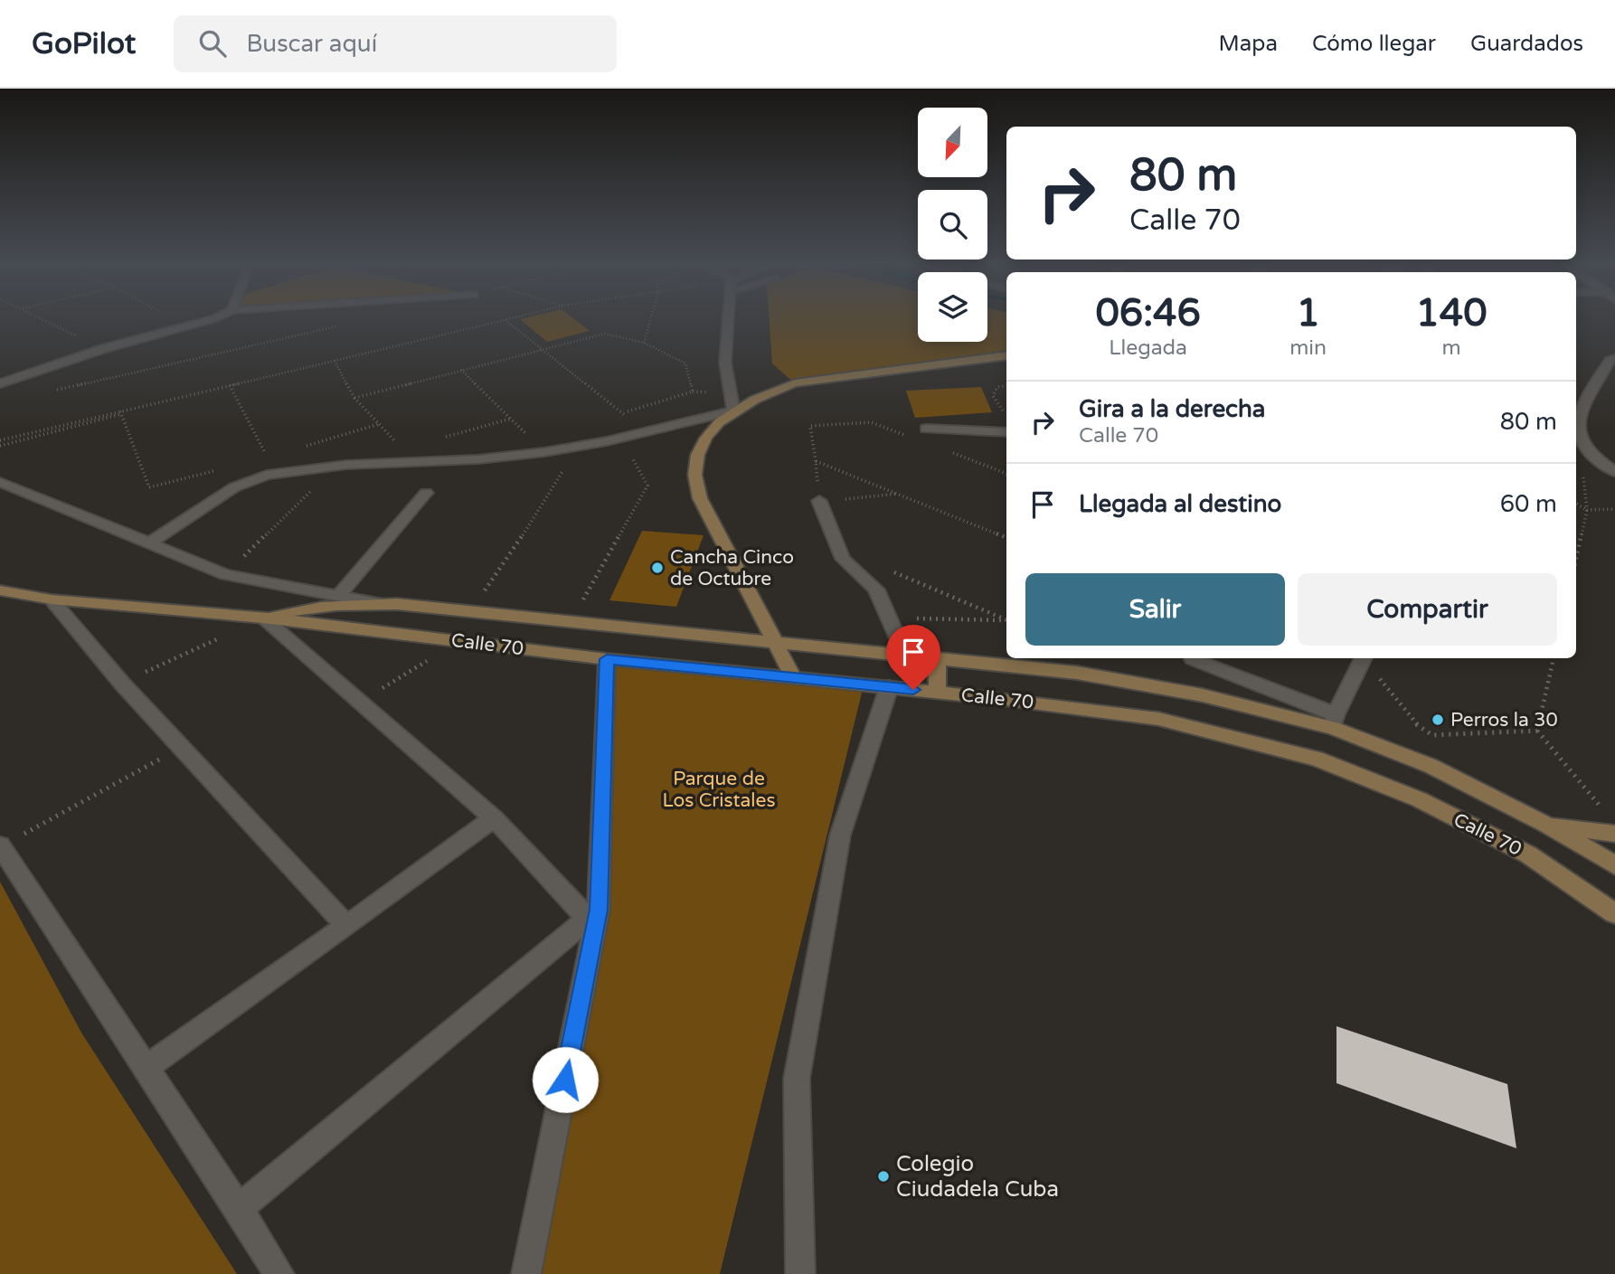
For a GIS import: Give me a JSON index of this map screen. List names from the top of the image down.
{
  "streets": {
    "main road": ["Calle 70"]
  },
  "parks": ["Parque de Los Cristales"],
  "places": ["Cancha Cinco de Octubre", "Perros la 30", "Colegio Ciudadela Cuba"],
  "north": "bottom left",
  "page": {
    "header": "GoPilot",
    "search": "Buscar aquí",
    "nav": ["Mapa", "Cómo llegar", "Guardados"],
    "turn": ["80 m", "Calle 70"],
    "eta": [
      "06:46",
      "Llegada",
      "1",
      "min",
      "140",
      "m"
    ],
    "list": [
      {
        "name": "Gira a la derecha",
        "note": "Calle 70",
        "value": "80 m"
      },
      {
        "name": "Llegada al destino",
        "value": "60 m"
      }
    ],
    "buttons": ["Salir", "Compartir"]
  }
}
